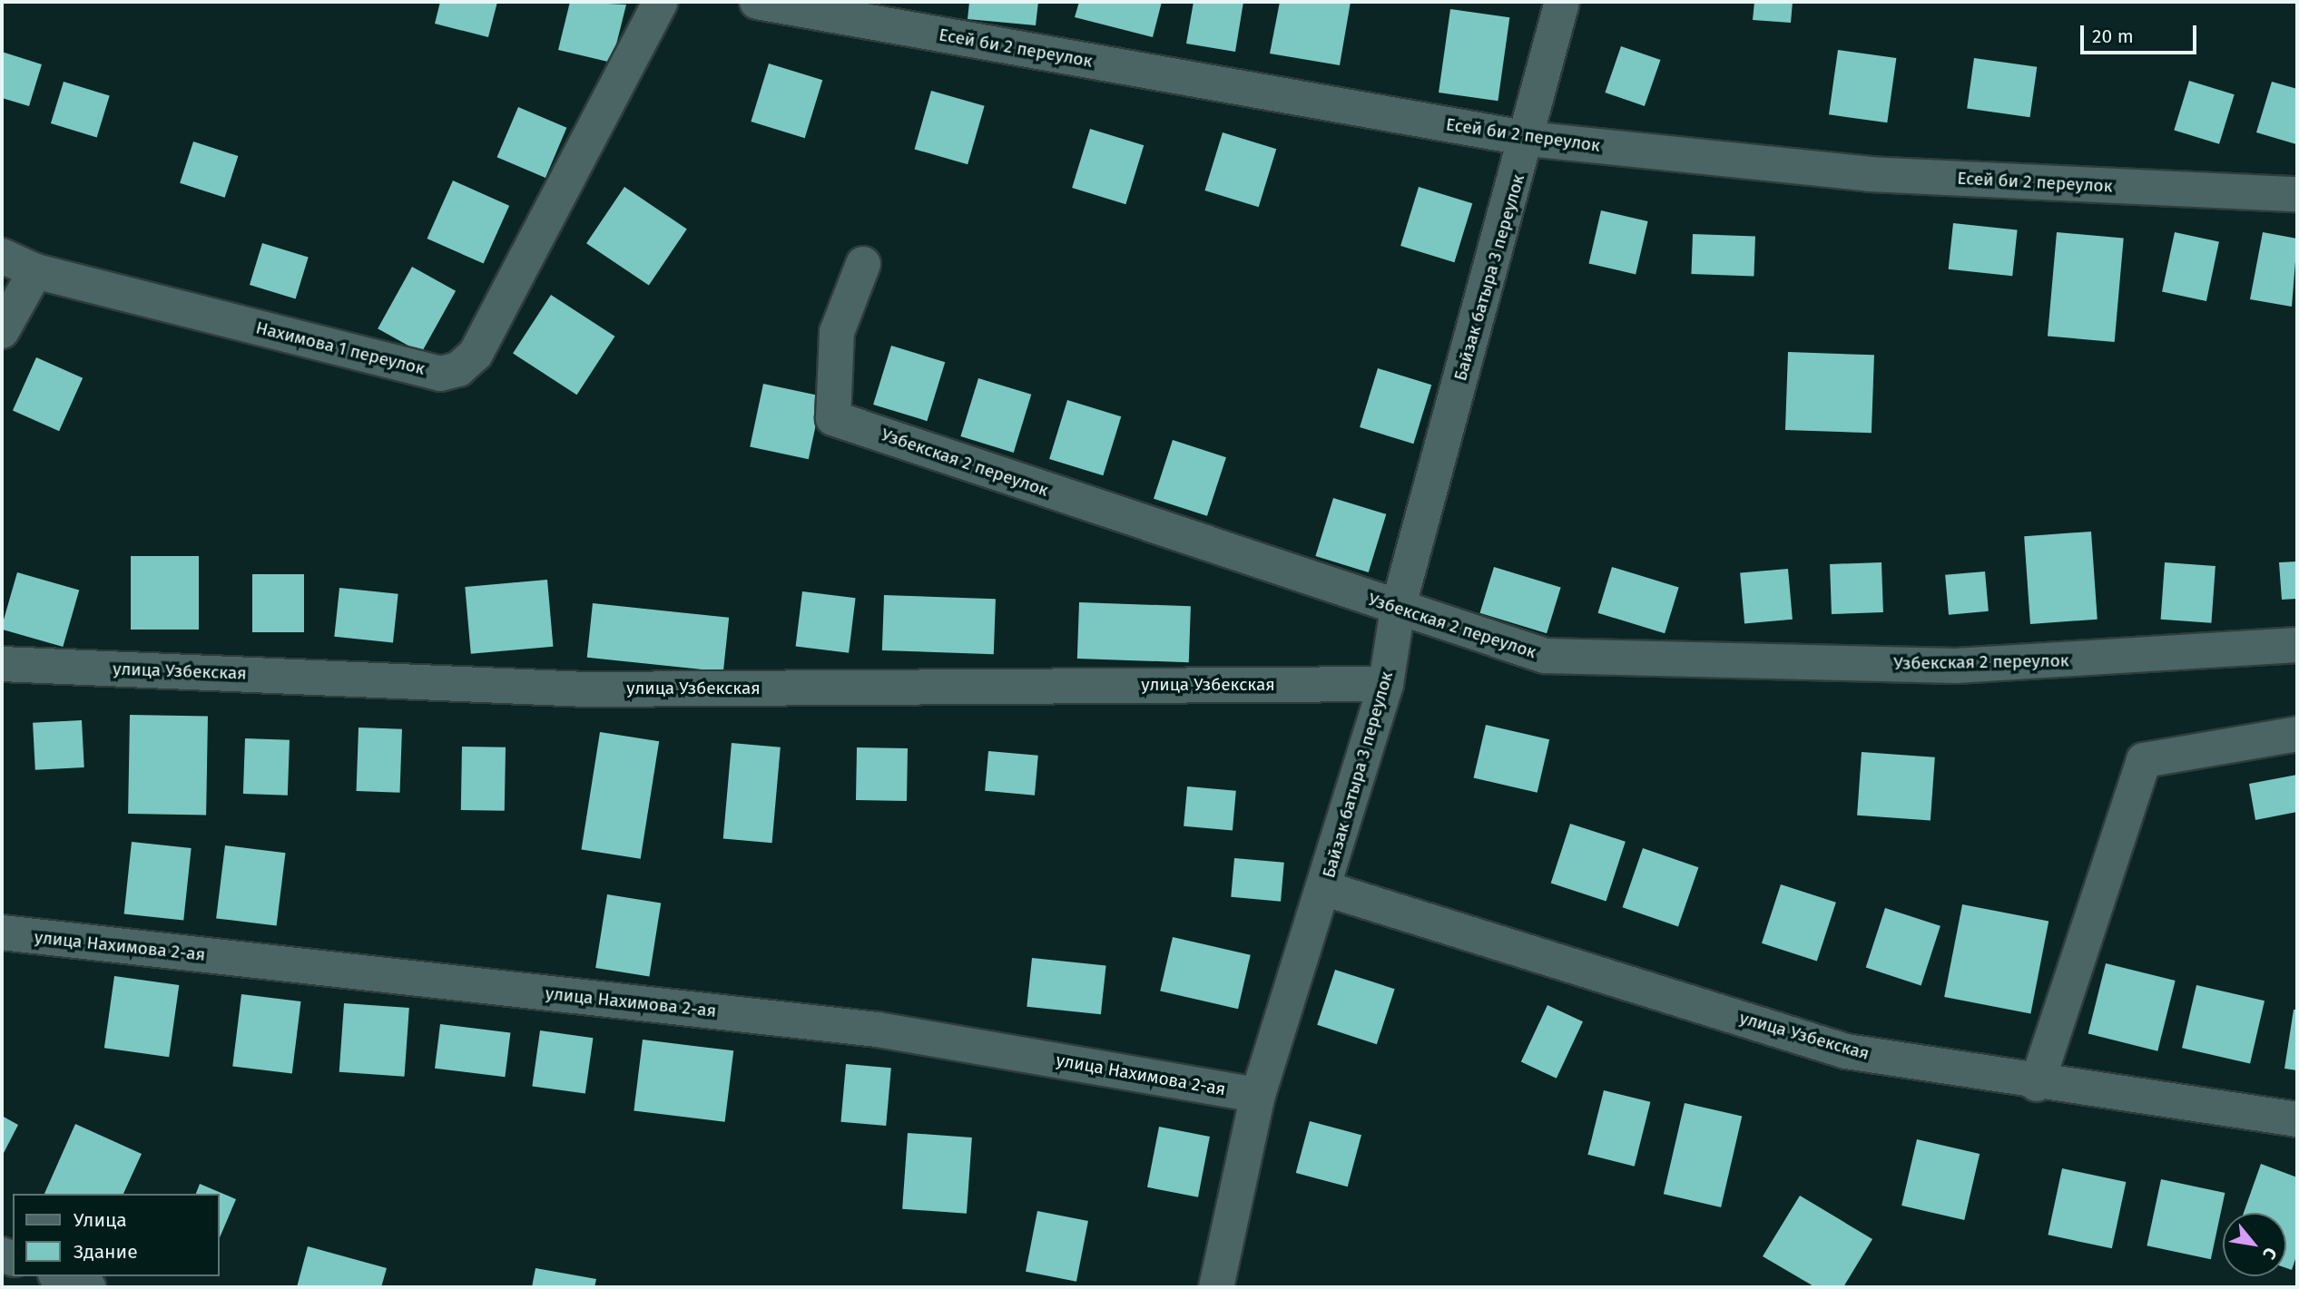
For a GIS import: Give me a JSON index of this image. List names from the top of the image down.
{
  "streets": {
    "street": [
      "Есей би 2 переулок",
      "Байзак батыра 3 переулок",
      "Нахимова 1 переулок",
      "Узбекская 2 переулок",
      "улица Узбекская",
      "улица Нахимова 2-ая"
    ]
  },
  "crossings": [
    ["Есей би 2 переулок", "Байзак батыра 3 переулок"],
    ["Байзак батыра 3 переулок", "Узбекская 2 переулок"],
    ["Байзак батыра 3 переулок", "улица Узбекская"],
    ["Байзак батыра 3 переулок", "улица Нахимова 2-ая"]
  ],
  "legend": ["Улица", "Здание"],
  "scale_bar": "20 m",
  "north": "bottom right"
}
